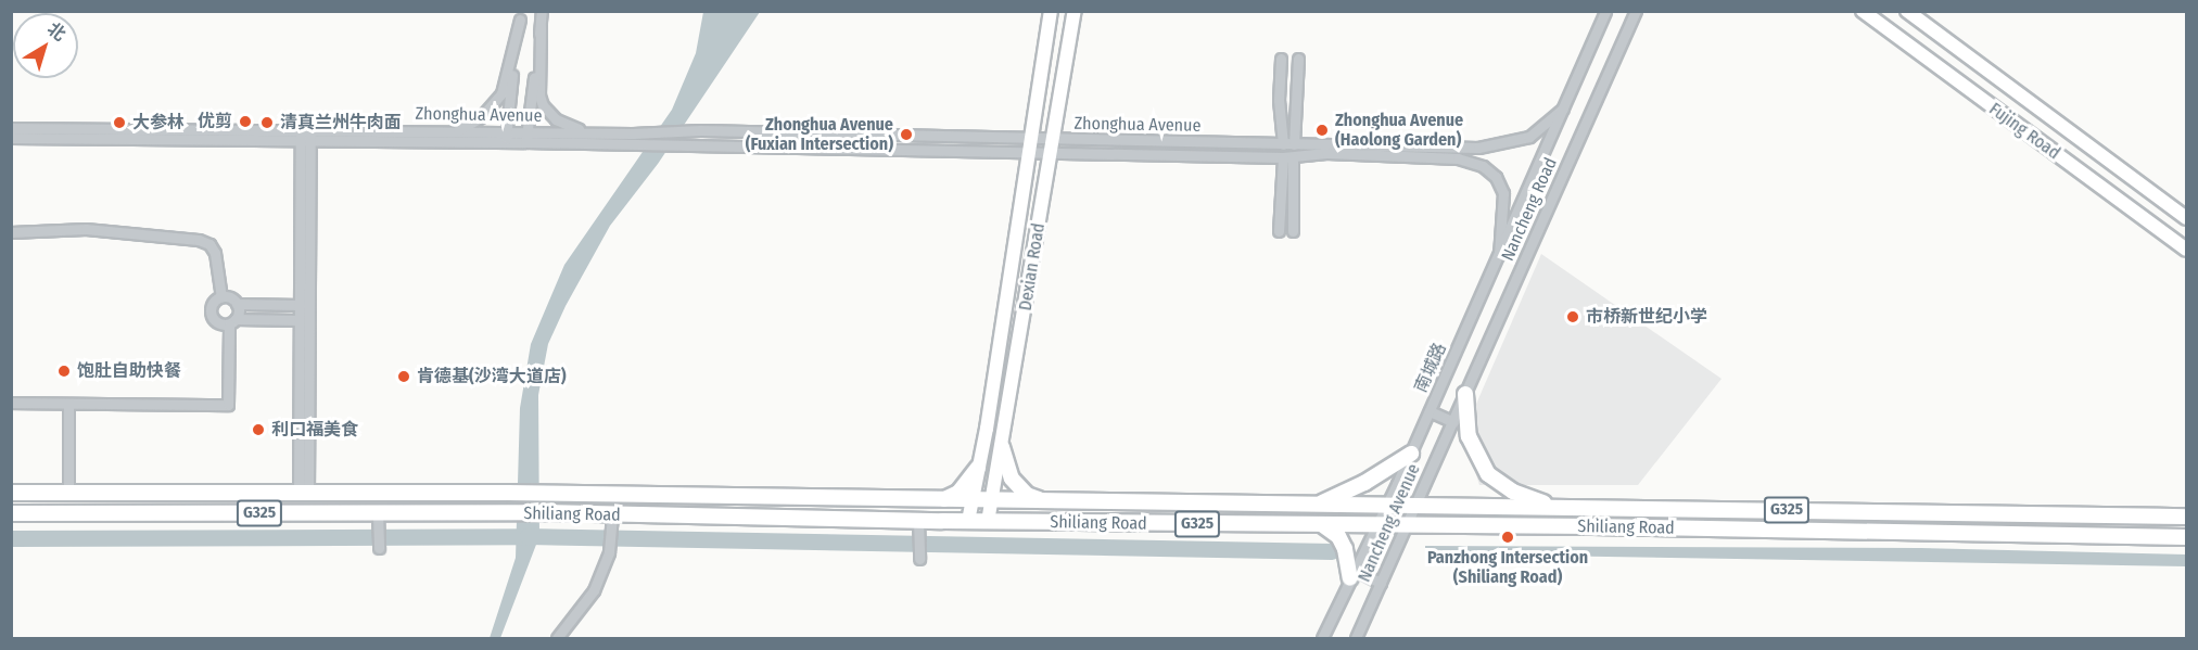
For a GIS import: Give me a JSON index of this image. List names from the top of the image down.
{
  "streets": {
    "highway": ["G325", "Shiliang Road"],
    "main road": ["Fujing Road", "Dexian Road"],
    "street": [
      "Zhonghua Avenue",
      "Nancheng Road",
      "南城路",
      "Nancheng Avenue"
    ]
  },
  "crossings": [
    ["Zhonghua Avenue", "Dexian Road"],
    ["Zhonghua Avenue", "南城路"],
    ["Nancheng Road", "Nancheng Avenue"],
    ["Dexian Road", "Shiliang Road"],
    ["南城路", "Shiliang Road"],
    ["Shiliang Road", "Nancheng Avenue"]
  ],
  "places": [
    "优剪",
    "大参林",
    "清真兰州牛肉面",
    "Zhonghua Avenue (Haolong Garden)",
    "Zhonghua Avenue (Fuxian Intersection)",
    "市桥新世纪小学",
    "饱肚自助快餐",
    "肯德基(沙湾大道店)",
    "利口福美食",
    "Panzhong Intersection (Shiliang Road)"
  ],
  "north": "top right"
}
